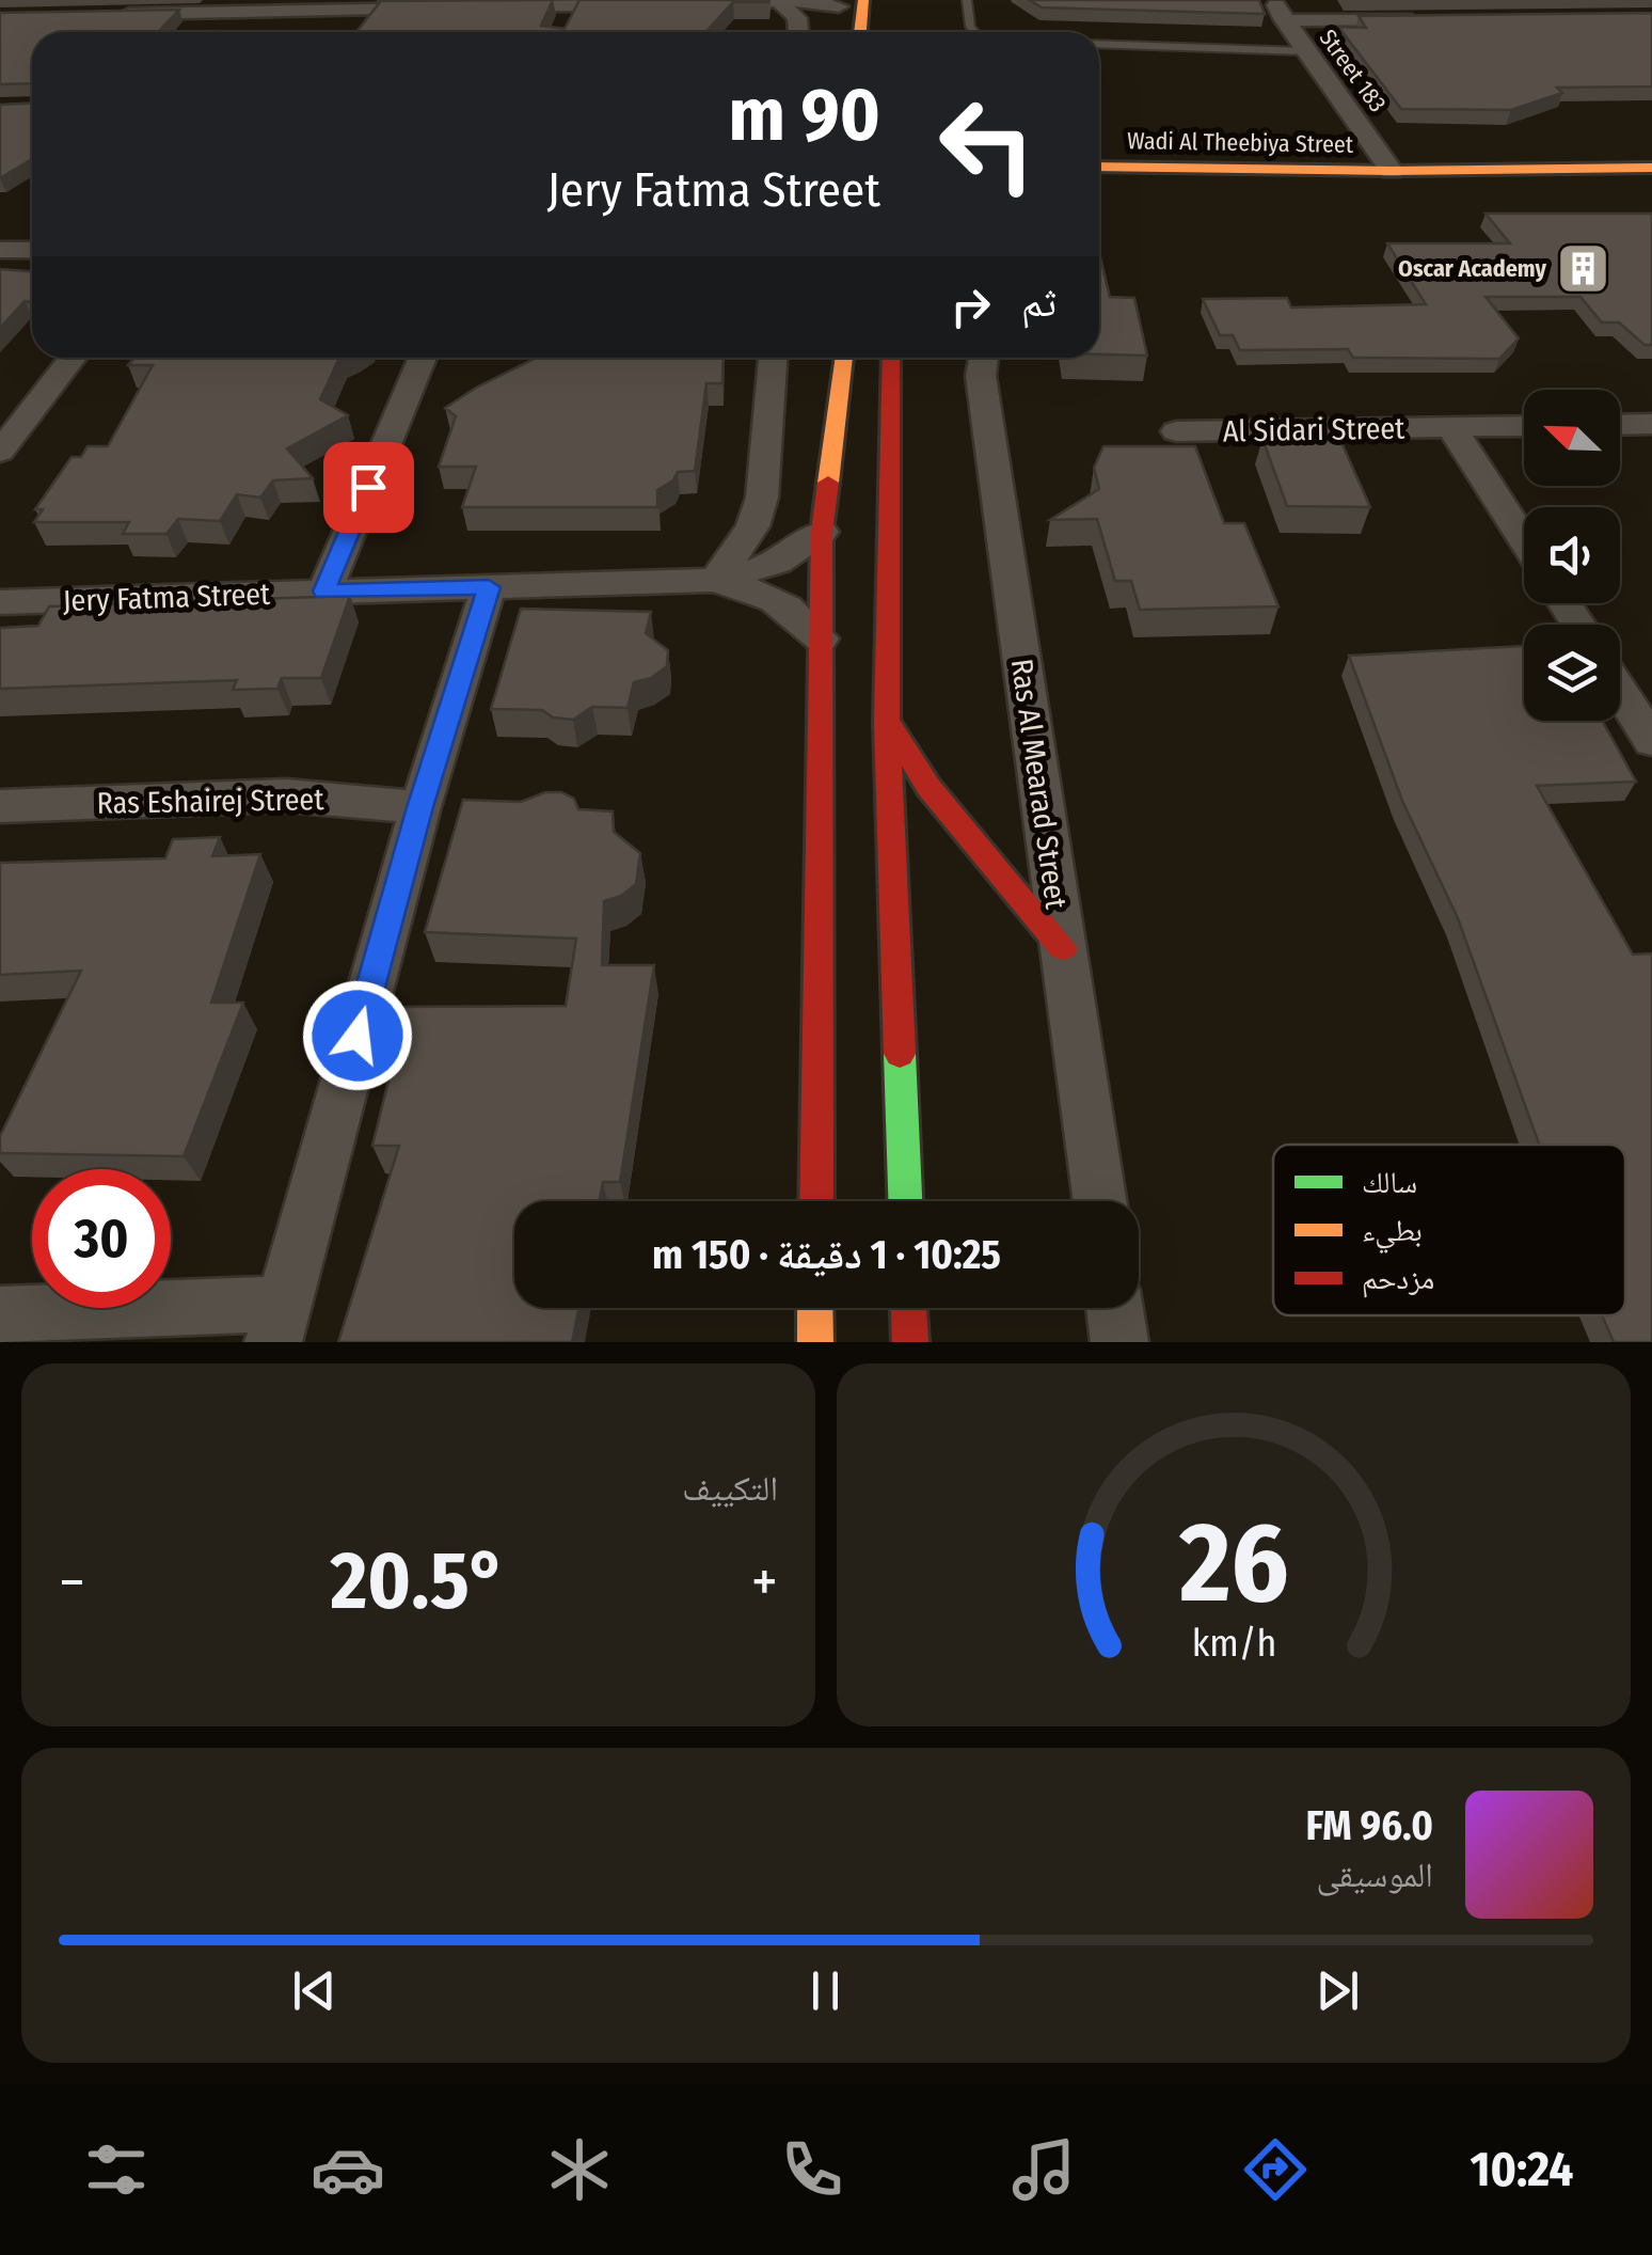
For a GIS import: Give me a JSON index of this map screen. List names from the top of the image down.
{
  "streets": {
    "street": [
      "Street 183",
      "Wadi Al Theebiya Street",
      "Al Sidari Street",
      "Jery Fatma Street",
      "Ras Al Mearad Street",
      "Ras Eshairej Street"
    ]
  },
  "crossings": [
    ["Street 183", "Wadi Al Theebiya Street"]
  ],
  "places": {
    "building": ["Oscar Academy"]
  },
  "legend": ["سالك", "بطيء", "مزدحم"],
  "north": "top left",
  "page": {
    "turn": ["90 m", "Jery Fatma Street"],
    "then": "ثم",
    "limit": "30",
    "trip": "10:25 · 1 دقيقة · 150 m",
    "tile": "التكييف",
    "heat": ["−", "20.5°", "+"],
    "song": ["96.0 FM", "الموسيقى"],
    "tabs": "10:24",
    "gauge": ["26", "km/h"]
  }
}
